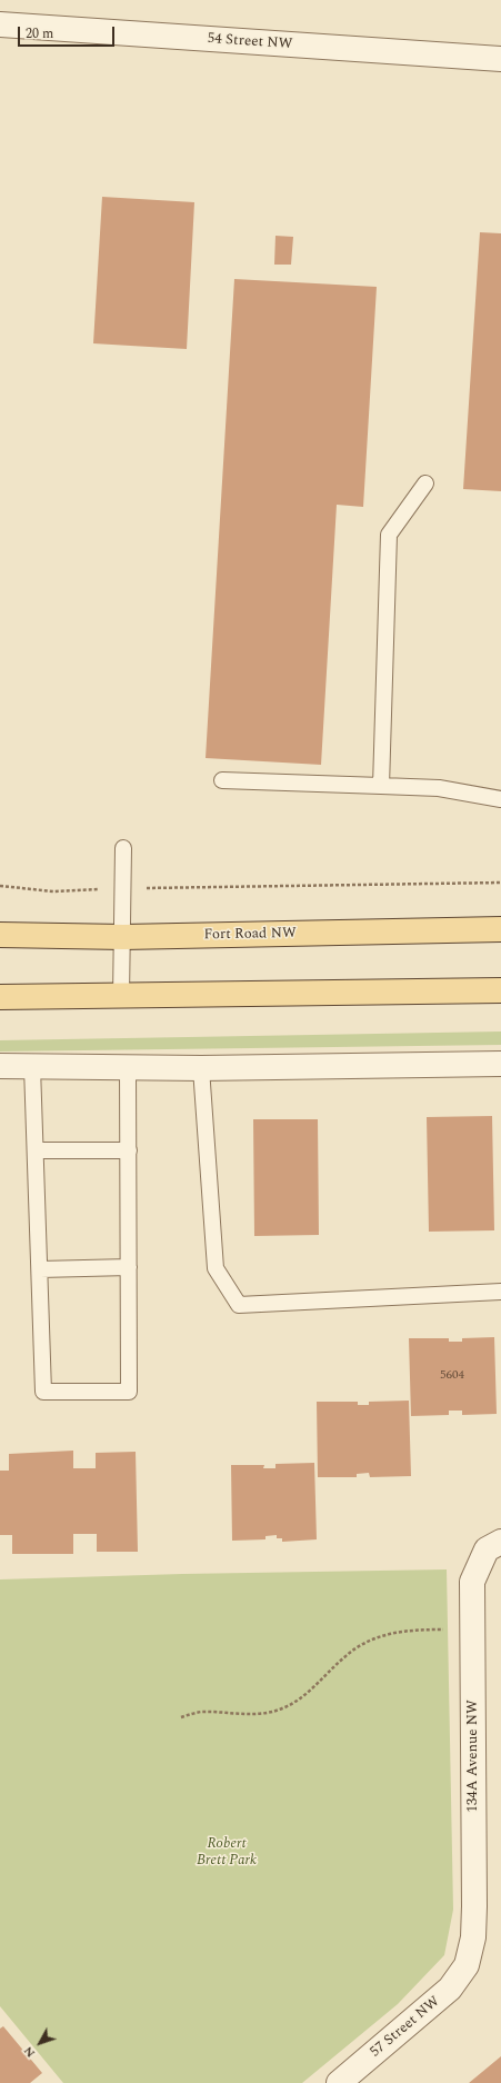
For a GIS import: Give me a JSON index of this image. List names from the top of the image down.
{
  "streets": {
    "main road": ["Fort Road NW"],
    "street": ["54 Street NW", "134A Avenue NW", "57 Street NW"]
  },
  "crossings": [
    ["134A Avenue NW", "57 Street NW"]
  ],
  "parks": ["Robert Brett Park"],
  "house_numbers": ["5604"],
  "scale_bar": "20 m",
  "north": "bottom left"
}
